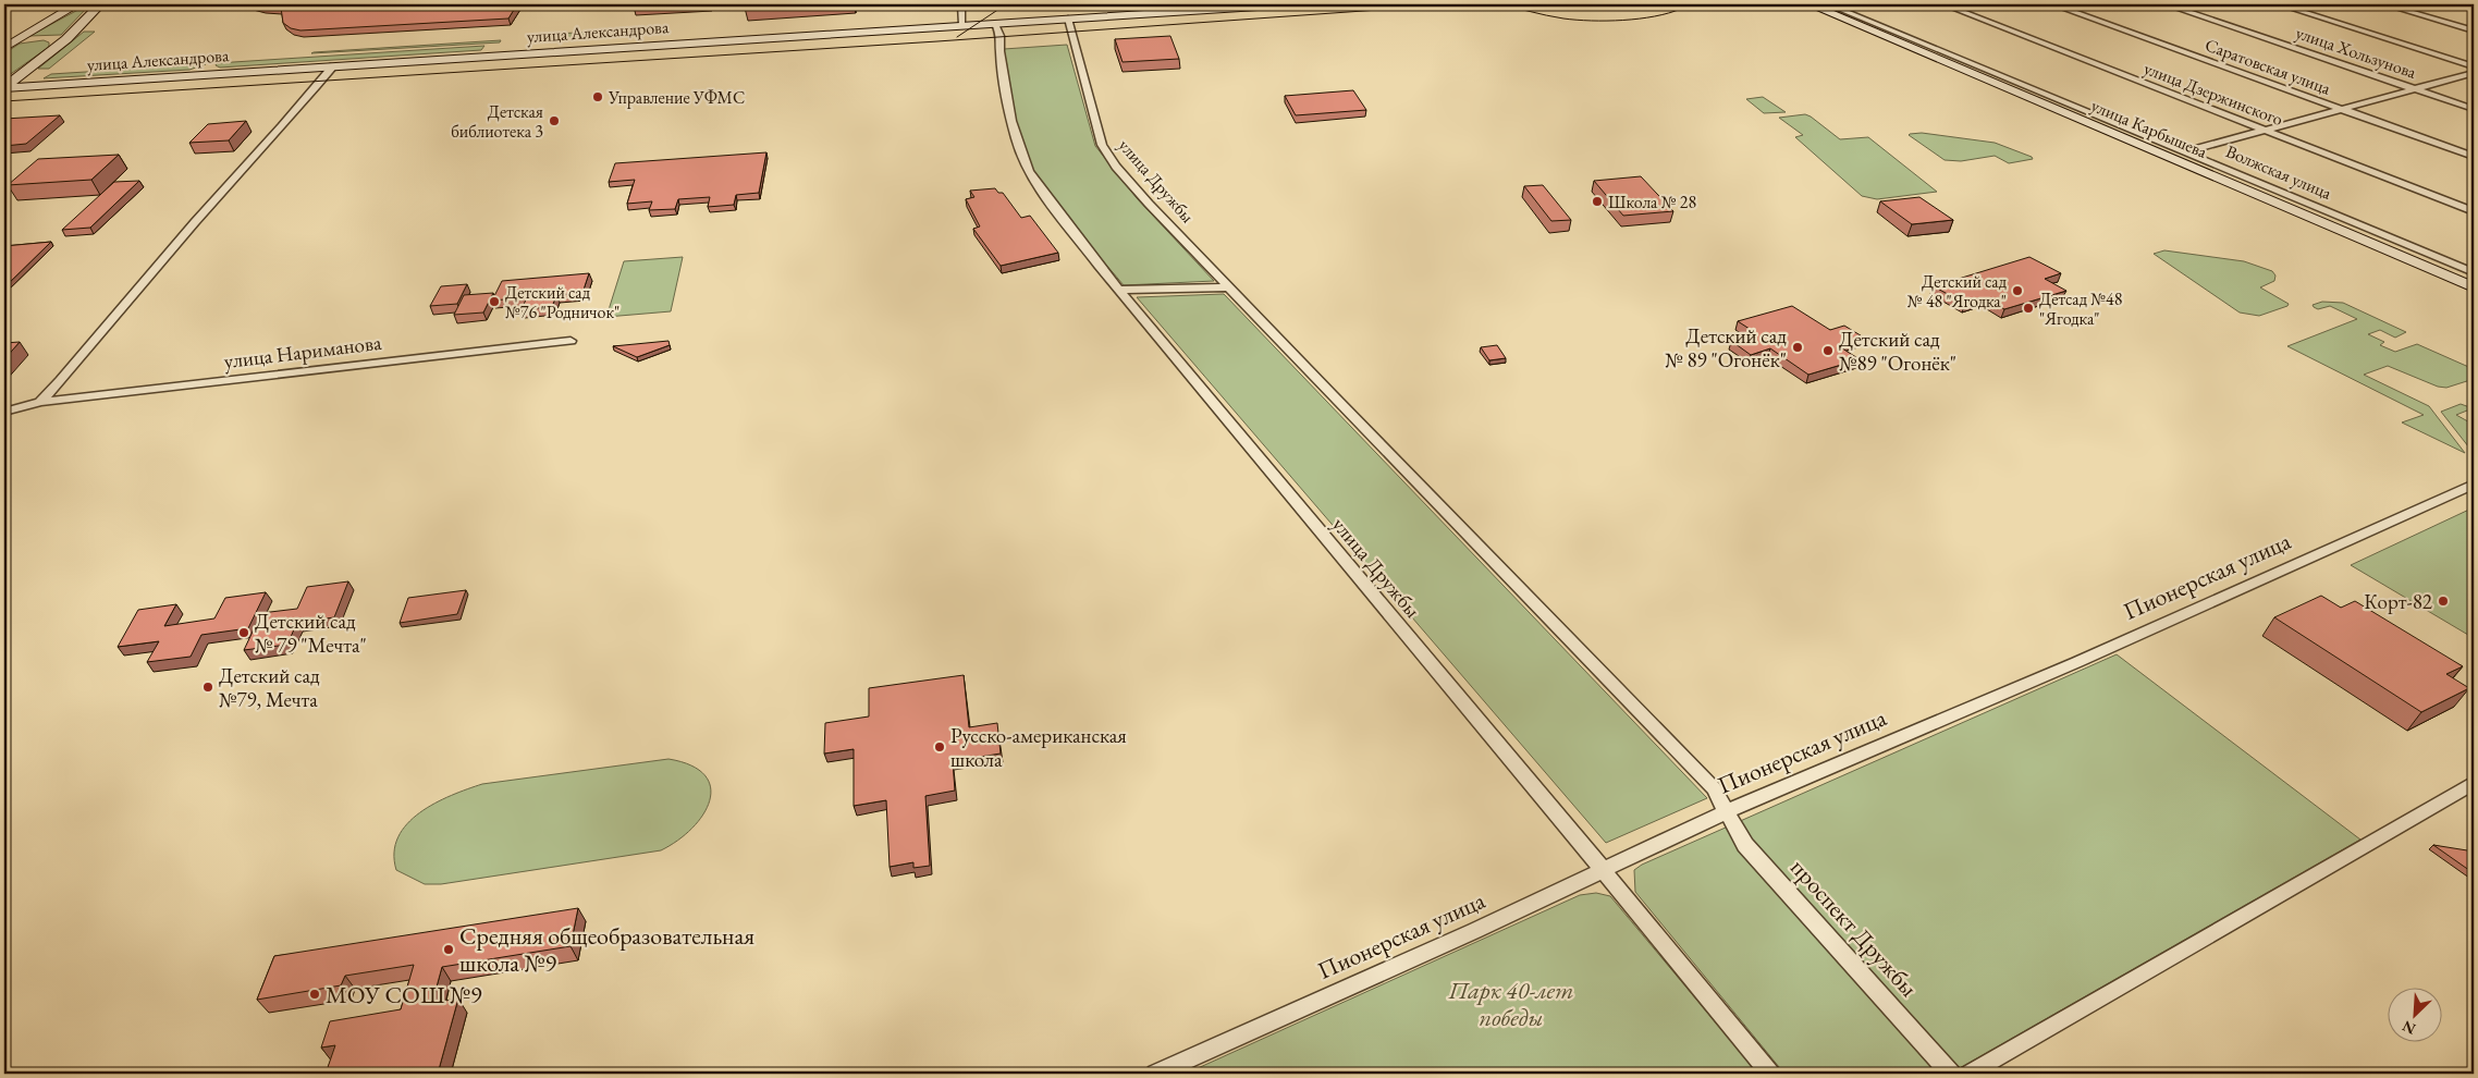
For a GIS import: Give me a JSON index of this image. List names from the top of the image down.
{
  "streets": {
    "main road": ["улица Александрова"],
    "street": [
      "улица Хользунова",
      "Саратовская улица",
      "улица Дзержинского",
      "улица Карбышева",
      "Волжская улица",
      "улица Дружбы",
      "улица Нариманова",
      "Пионерская улица",
      "проспект Дружбы"
    ]
  },
  "crossings": [
    ["улица Александрова", "улица Дружбы"],
    ["улица Александрова", "улица Нариманова"],
    ["улица Дружбы", "Пионерская улица"],
    ["улица Дружбы", "проспект Дружбы"],
    ["Пионерская улица", "проспект Дружбы"]
  ],
  "parks": ["Парк 40-лет победы"],
  "places": [
    "Управление УФМС",
    "Детская библиотека 3",
    "Школа № 28",
    "Детский сад № 48 \"Ягодка\"",
    "Детский сад №76 \"Родничок\"",
    "Детсад №48 \"Ягодка\"",
    "Детский сад № 89 \"Огонёк\"",
    "Детский сад №89 \"Огонёк\"",
    "Корт-82",
    "Детский сад № 79 \"Мечта\"",
    "Детский сад №79, Мечта",
    "Русско-американская школа",
    "Средняя общеобразовательная школа №9",
    "МОУ СОШ №9"
  ],
  "north": "bottom left"
}
